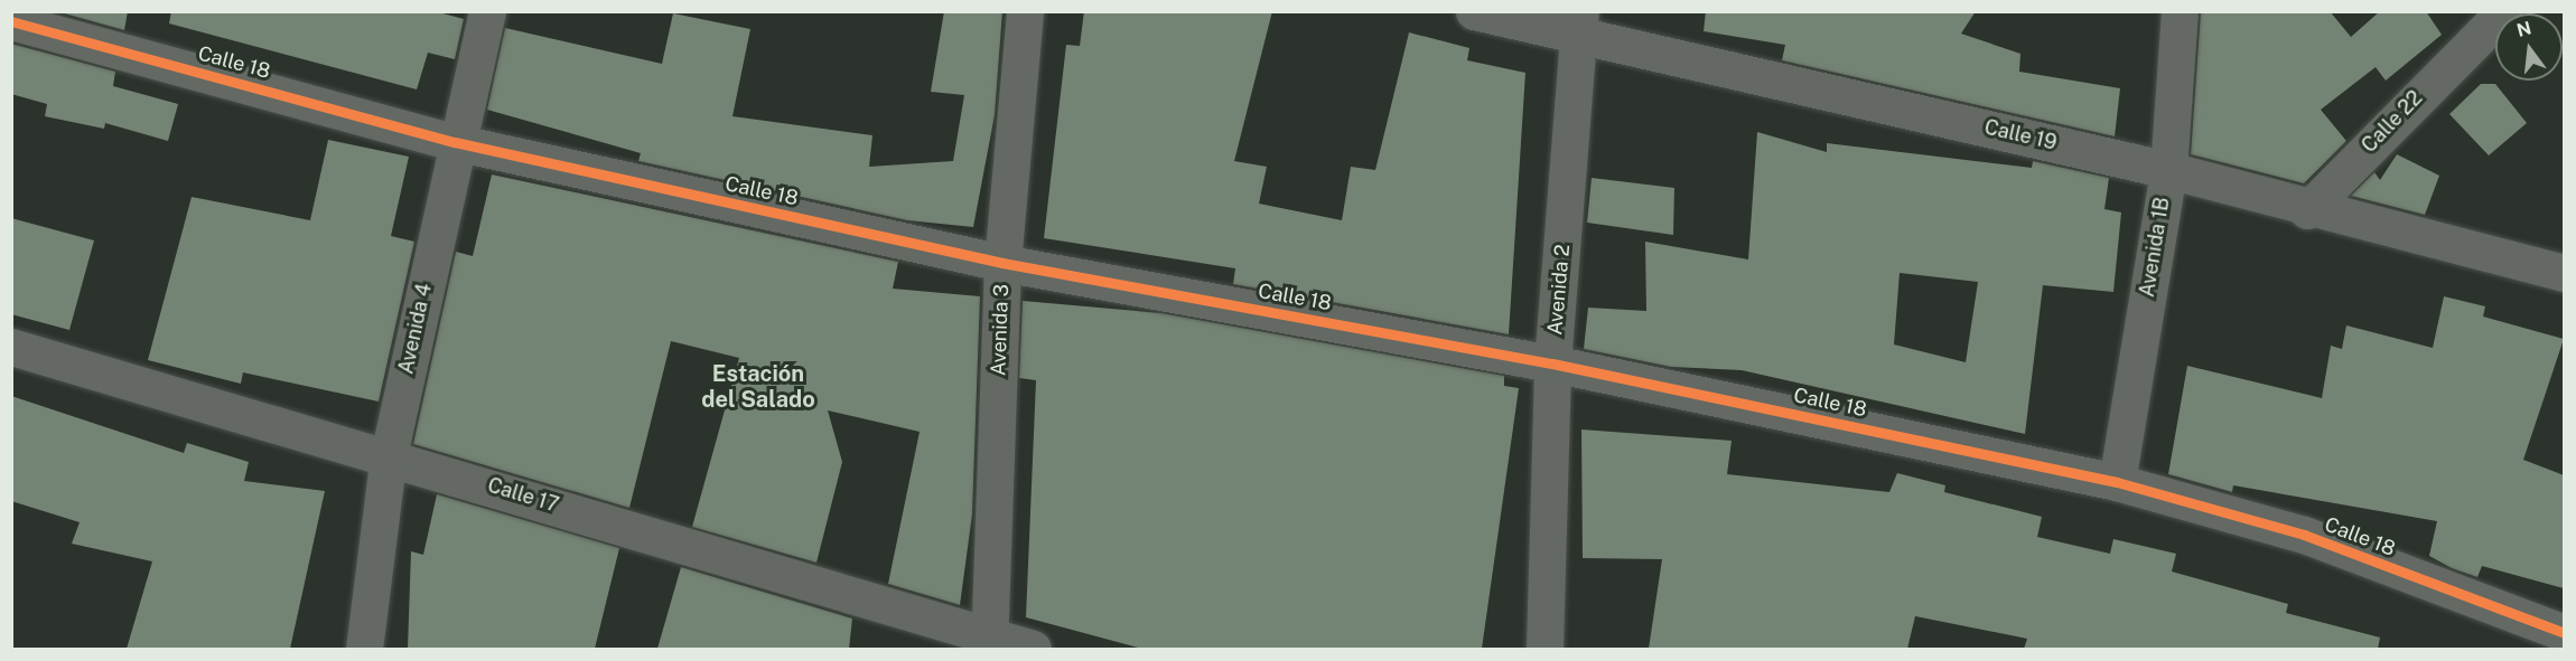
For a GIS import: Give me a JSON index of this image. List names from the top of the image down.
{
  "streets": {
    "street": [
      "Calle 18",
      "Calle 22",
      "Calle 19",
      "Avenida 1B",
      "Avenida 2",
      "Avenida 4",
      "Avenida 3",
      "Calle 17"
    ]
  },
  "crossings": [
    ["Calle 18", "Avenida 1B"],
    ["Calle 18", "Avenida 2"],
    ["Calle 18", "Avenida 4"],
    ["Calle 18", "Avenida 3"],
    ["Calle 22", "Calle 19"],
    ["Calle 19", "Avenida 1B"],
    ["Calle 19", "Avenida 2"],
    ["Avenida 4", "Calle 17"],
    ["Avenida 3", "Calle 17"]
  ],
  "districts": ["Estación del Salado"],
  "north": "top"
}
